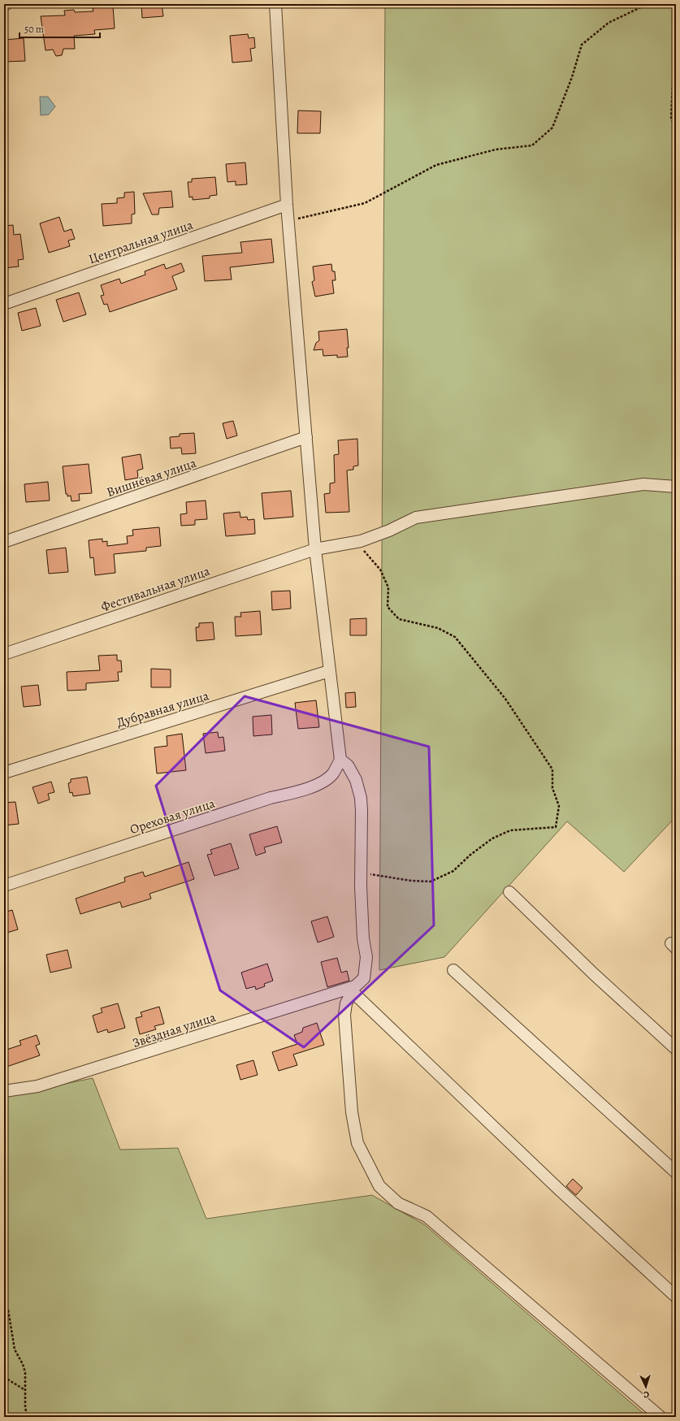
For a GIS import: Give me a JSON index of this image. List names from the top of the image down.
{
  "streets": {
    "street": [
      "Центральная улица",
      "Вишнёвая улица",
      "Фестивальная улица",
      "Дубравная улица",
      "Ореховая улица",
      "Звёздная улица"
    ]
  },
  "scale_bar": "50 m",
  "north": "bottom"
}
